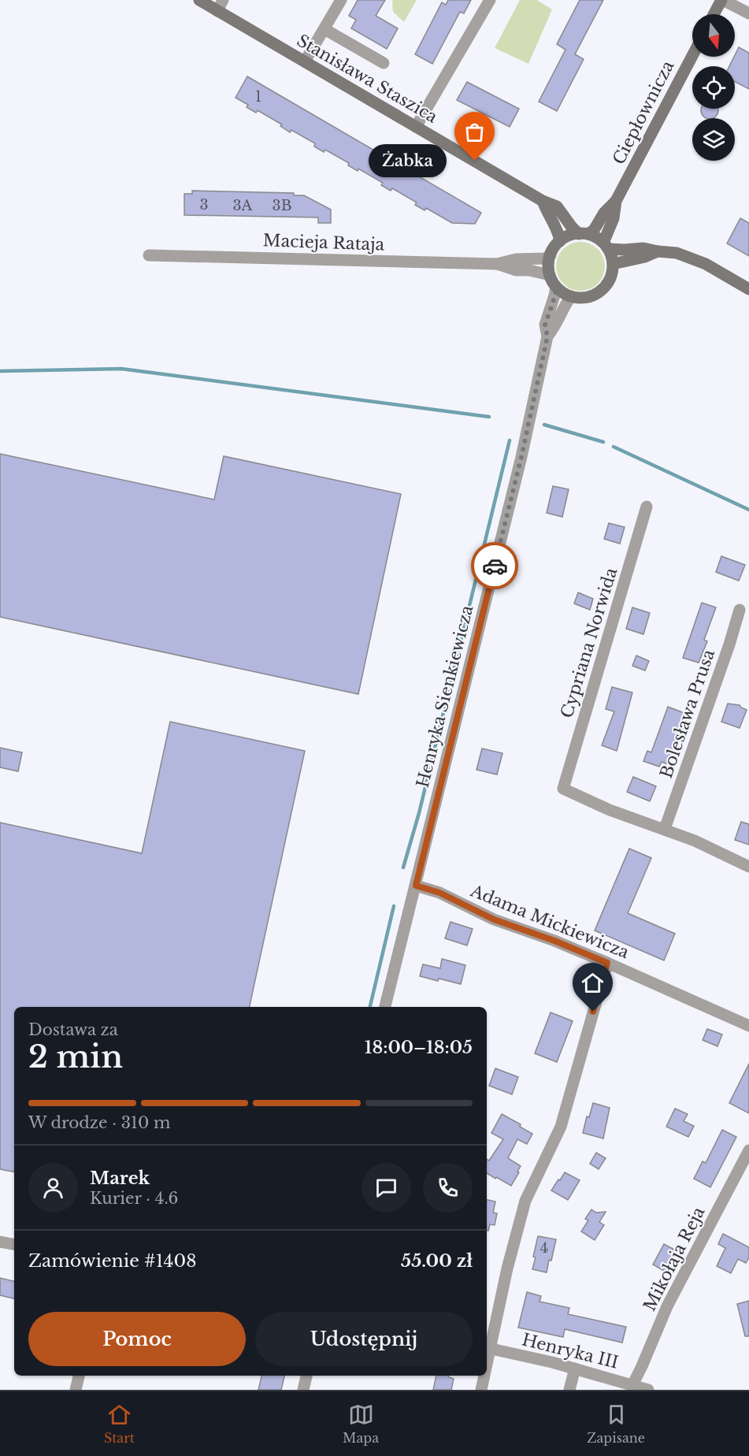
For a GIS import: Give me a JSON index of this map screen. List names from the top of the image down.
{
  "streets": {
    "street": [
      "Stanisława Staszica",
      "Ciepłownicza",
      "Macieja Rataja",
      "Cypriana Norwida",
      "Henryka Sienkiewicza",
      "Bolesława Prusa",
      "Adama Mickiewicza",
      "Mikołaja Reja",
      "Henryka III"
    ]
  },
  "crossings": [
    ["Stanisława Staszica", "Ciepłownicza"],
    ["Stanisława Staszica", "Macieja Rataja"],
    ["Stanisława Staszica", "Henryka Sienkiewicza"],
    ["Ciepłownicza", "Macieja Rataja"],
    ["Ciepłownicza", "Henryka Sienkiewicza"],
    ["Macieja Rataja", "Henryka Sienkiewicza"],
    ["Cypriana Norwida", "Bolesława Prusa"],
    ["Henryka Sienkiewicza", "Adama Mickiewicza"],
    ["Mikołaja Reja", "Henryka III"]
  ],
  "places": ["Żabka"],
  "house_numbers": [
    "1",
    "3",
    "3A",
    "3B",
    "4"
  ],
  "north": "bottom",
  "page": {
    "bubble": "Żabka",
    "heading": ["2 min", "Dostawa za", "18:00–18:05"],
    "panel": [
      "Marek",
      "Kurier · 4.6",
      "Zamówienie #1408",
      "55.00 zł"
    ],
    "bar": "W drodze · 310 m",
    "buttons": ["Pomoc", "Udostępnij"],
    "tabs": ["Start", "Mapa", "Zapisane"]
  }
}
